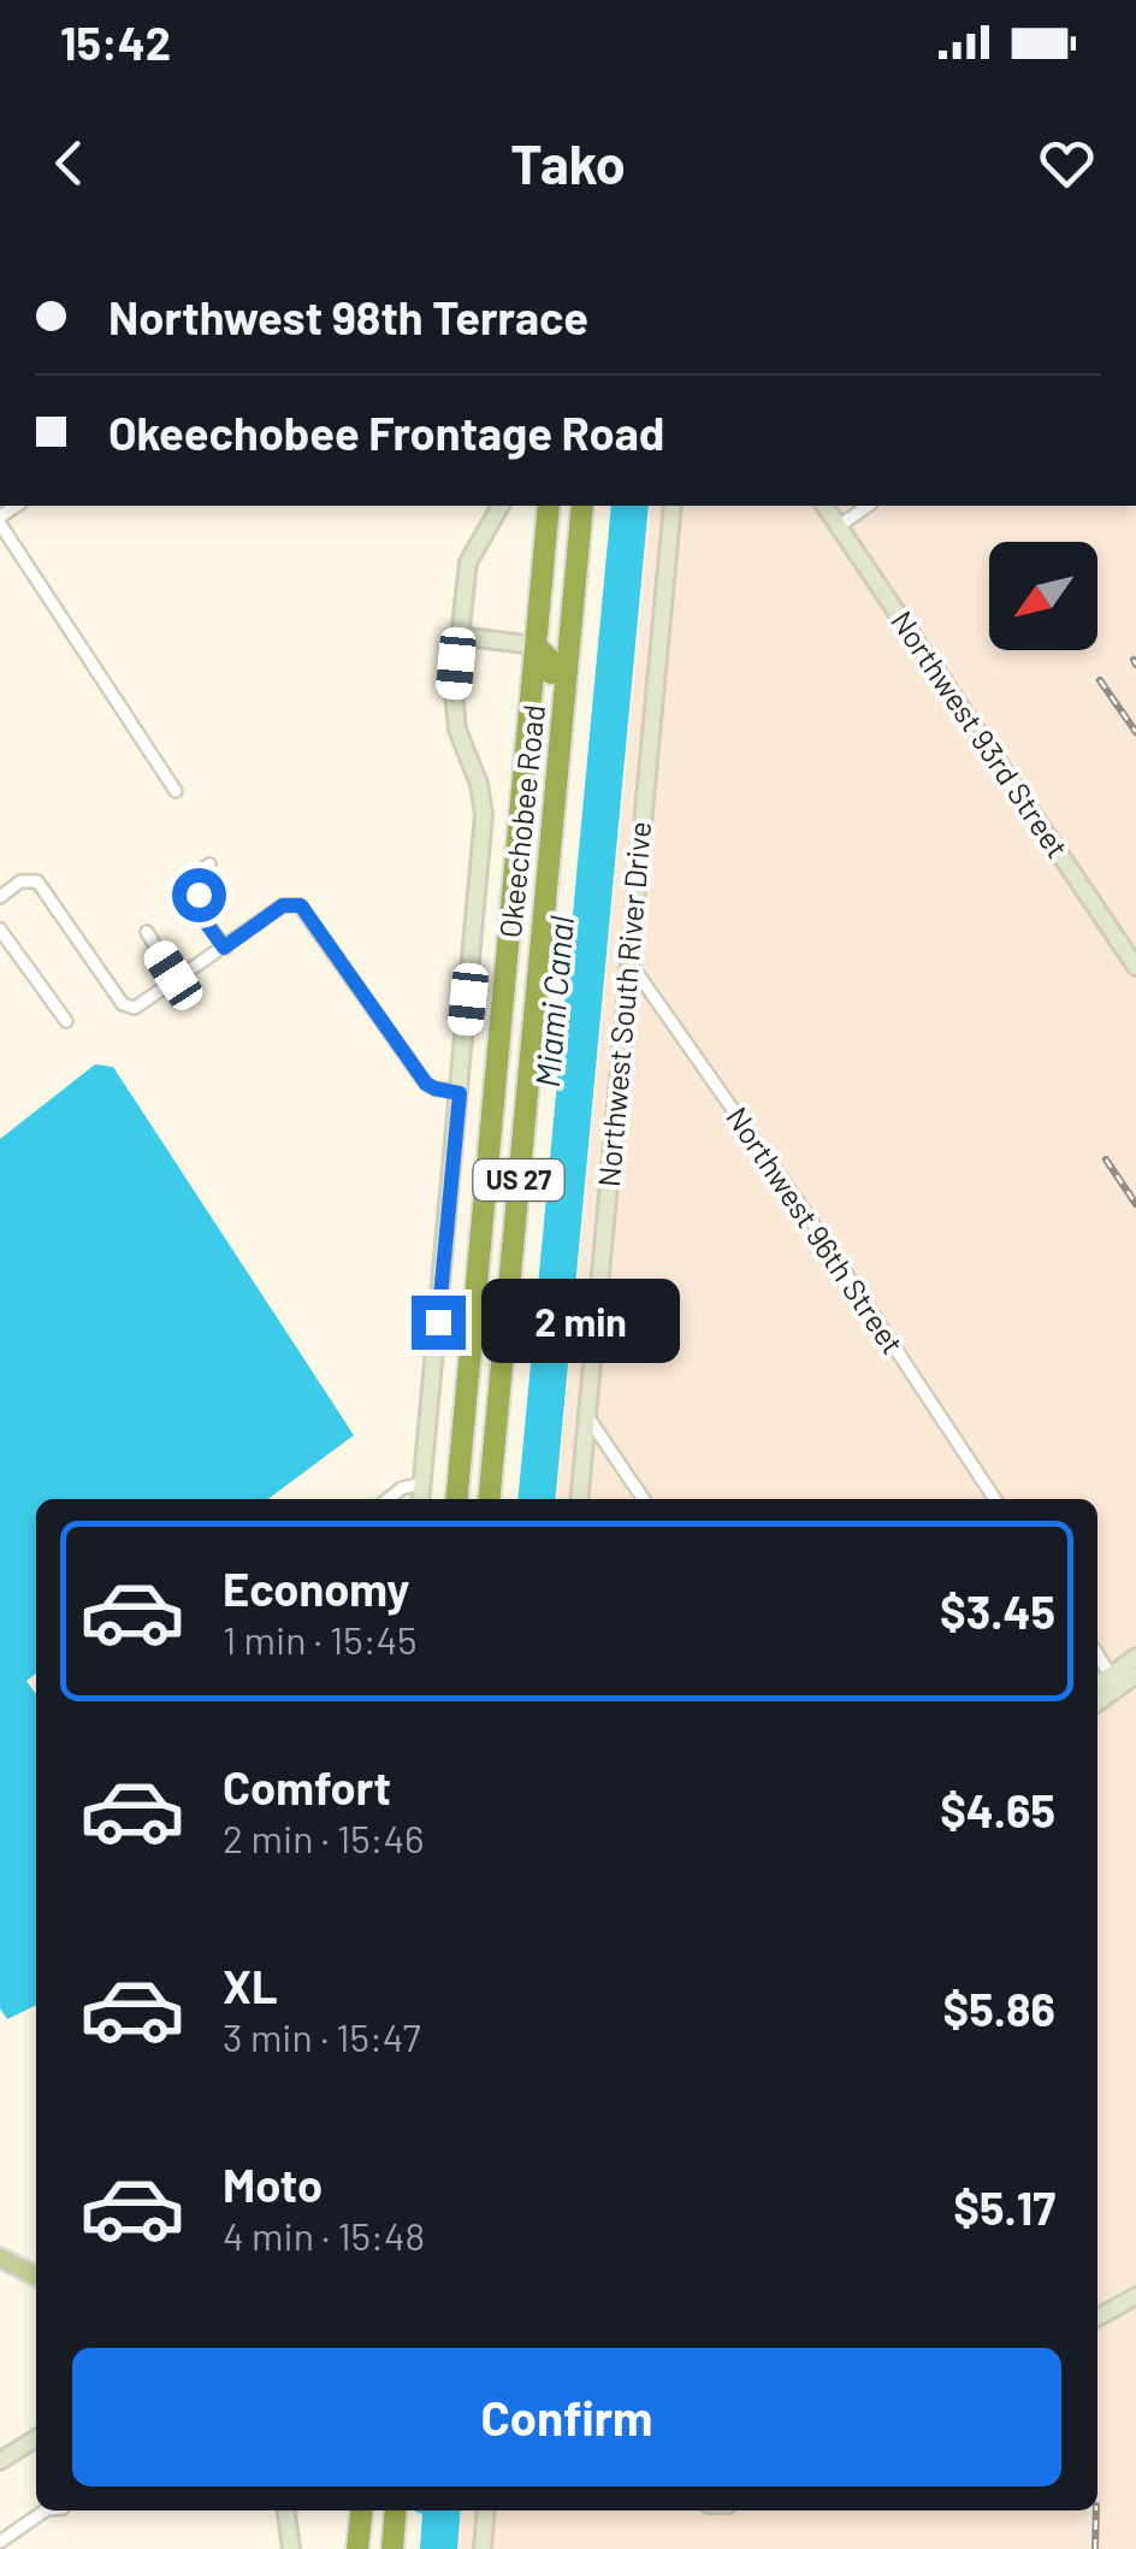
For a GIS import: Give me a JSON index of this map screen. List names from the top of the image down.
{
  "streets": {
    "highway": ["Okeechobee Road", "US 27"],
    "street": ["Northwest 93rd Street", "Northwest South River Drive", "Northwest 96th Street"]
  },
  "crossings": [
    ["Northwest South River Drive", "Northwest 96th Street"]
  ],
  "water": ["Miami Canal"],
  "north": "bottom left",
  "page": {
    "status": "15:42",
    "header": "Tako",
    "banner": ["Northwest 98th Terrace", "Okeechobee Frontage Road"],
    "bubble": "2 min",
    "list": [
      {
        "name": "Economy",
        "note": "1 min · 15:45",
        "value": "$3.45"
      },
      {
        "name": "Comfort",
        "note": "2 min · 15:46",
        "value": "$4.65"
      },
      {
        "name": "XL",
        "note": "3 min · 15:47",
        "value": "$5.86"
      },
      {
        "name": "Moto",
        "note": "4 min · 15:48",
        "value": "$5.17"
      }
    ],
    "buttons": "Confirm"
  }
}
